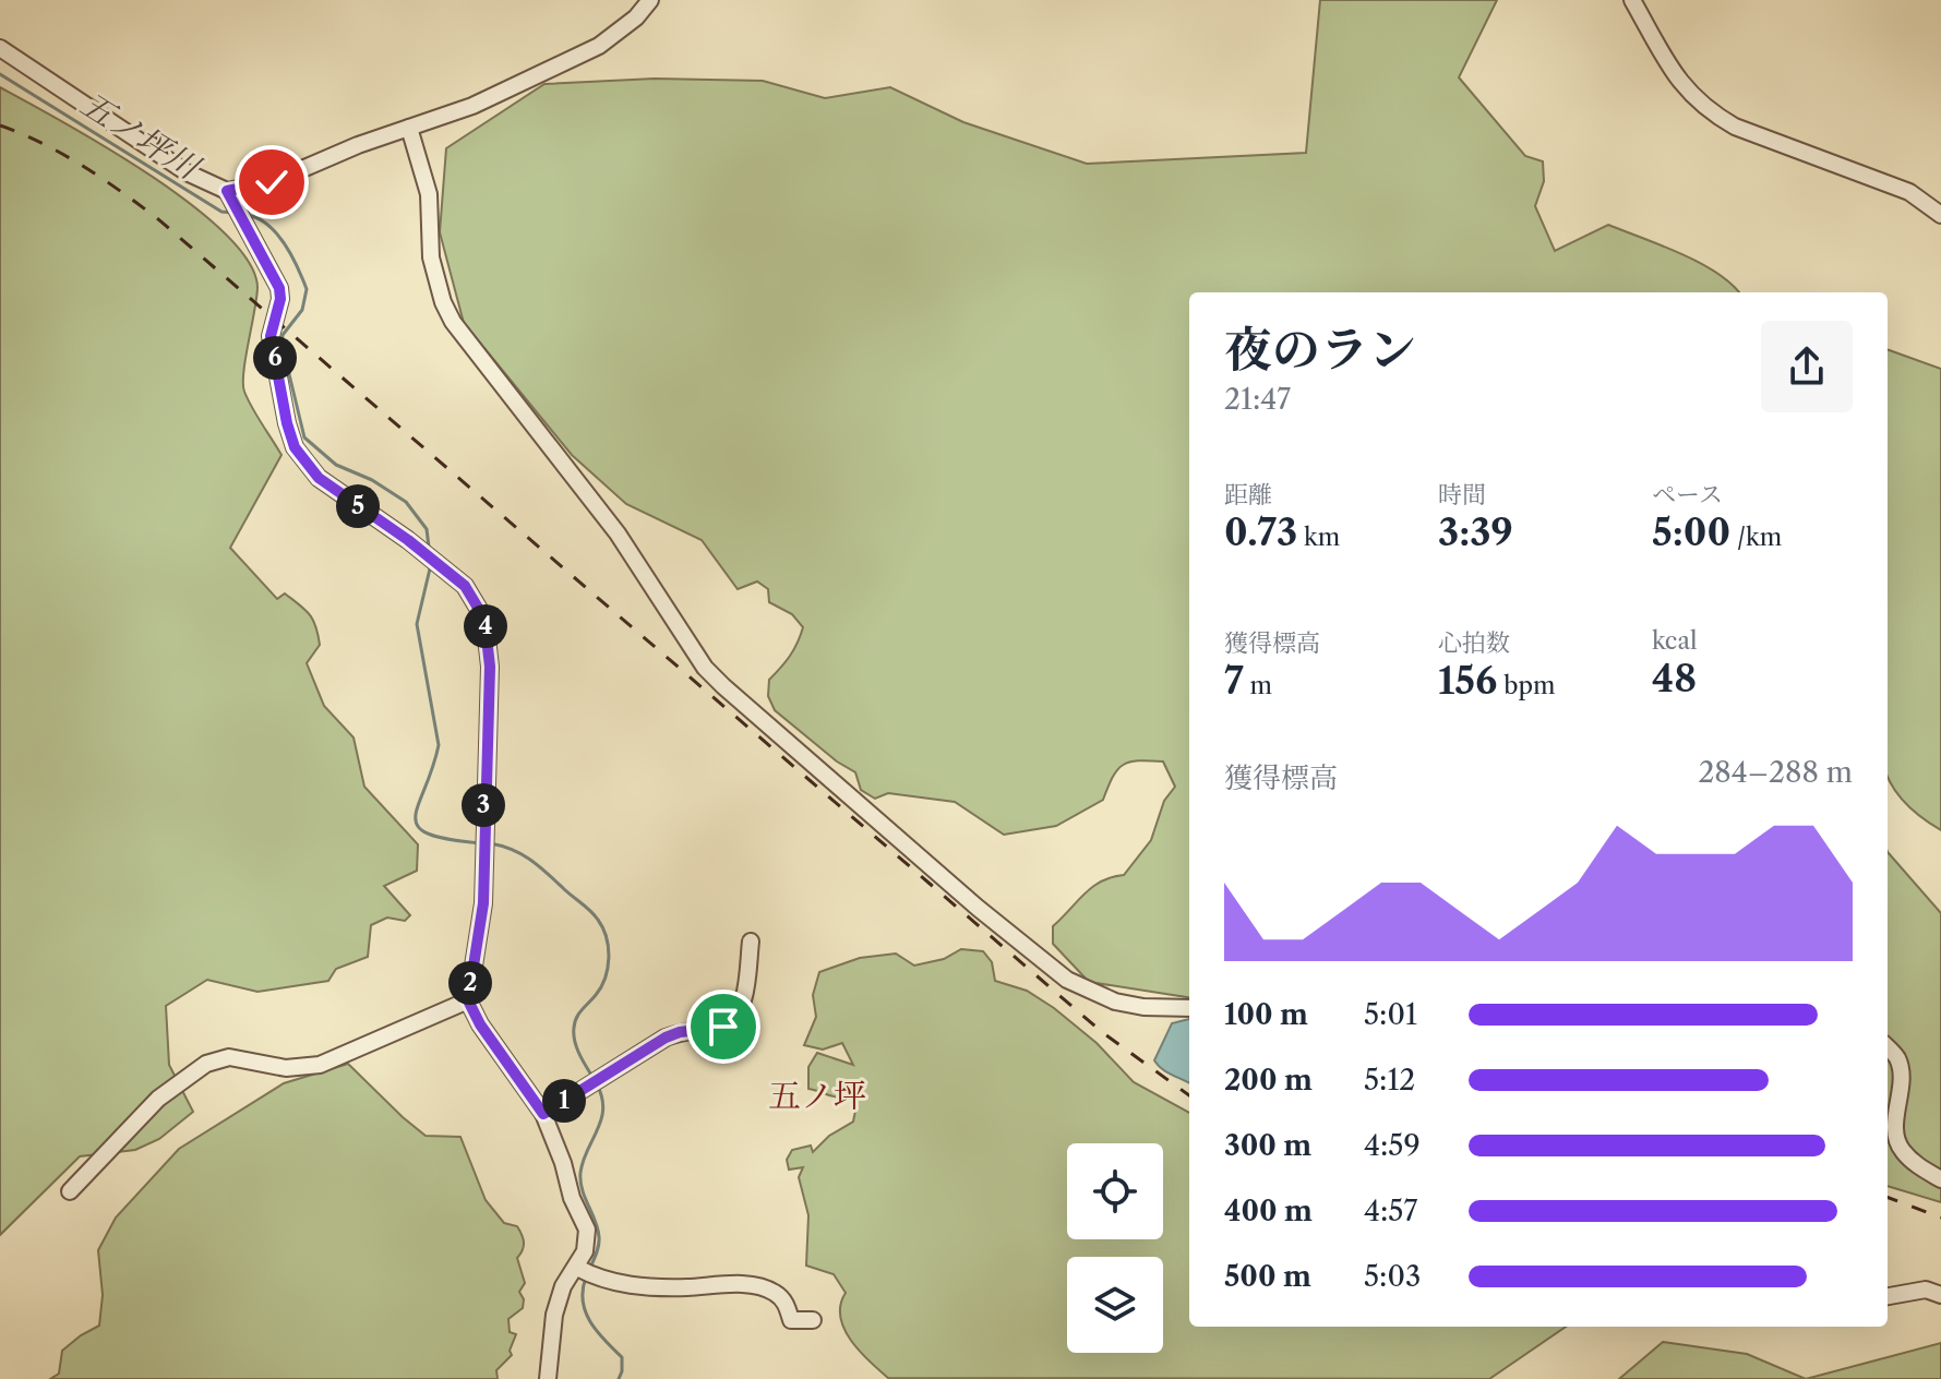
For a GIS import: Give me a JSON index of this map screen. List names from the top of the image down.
{
  "districts": ["五ノ坪"],
  "water": ["五ノ坪川"],
  "page": {
    "heading": ["夜のラン", "21:47"],
    "pins": [
      "6",
      "5",
      "4",
      "3",
      "2",
      "1"
    ],
    "stats": [
      ["距離", "0.73 km"],
      ["時間", "3:39"],
      ["ペース", "5:00 /km"],
      ["獲得標高", "7 m"],
      ["心拍数", "156 bpm"],
      ["kcal", "48"]
    ],
    "chart": ["獲得標高", "284–288 m"],
    "list": [
      {
        "name": "100 m",
        "note": "5:01"
      },
      {
        "name": "200 m",
        "note": "5:12"
      },
      {
        "name": "300 m",
        "note": "4:59"
      },
      {
        "name": "400 m",
        "note": "4:57"
      },
      {
        "name": "500 m",
        "note": "5:03"
      }
    ]
  }
}
